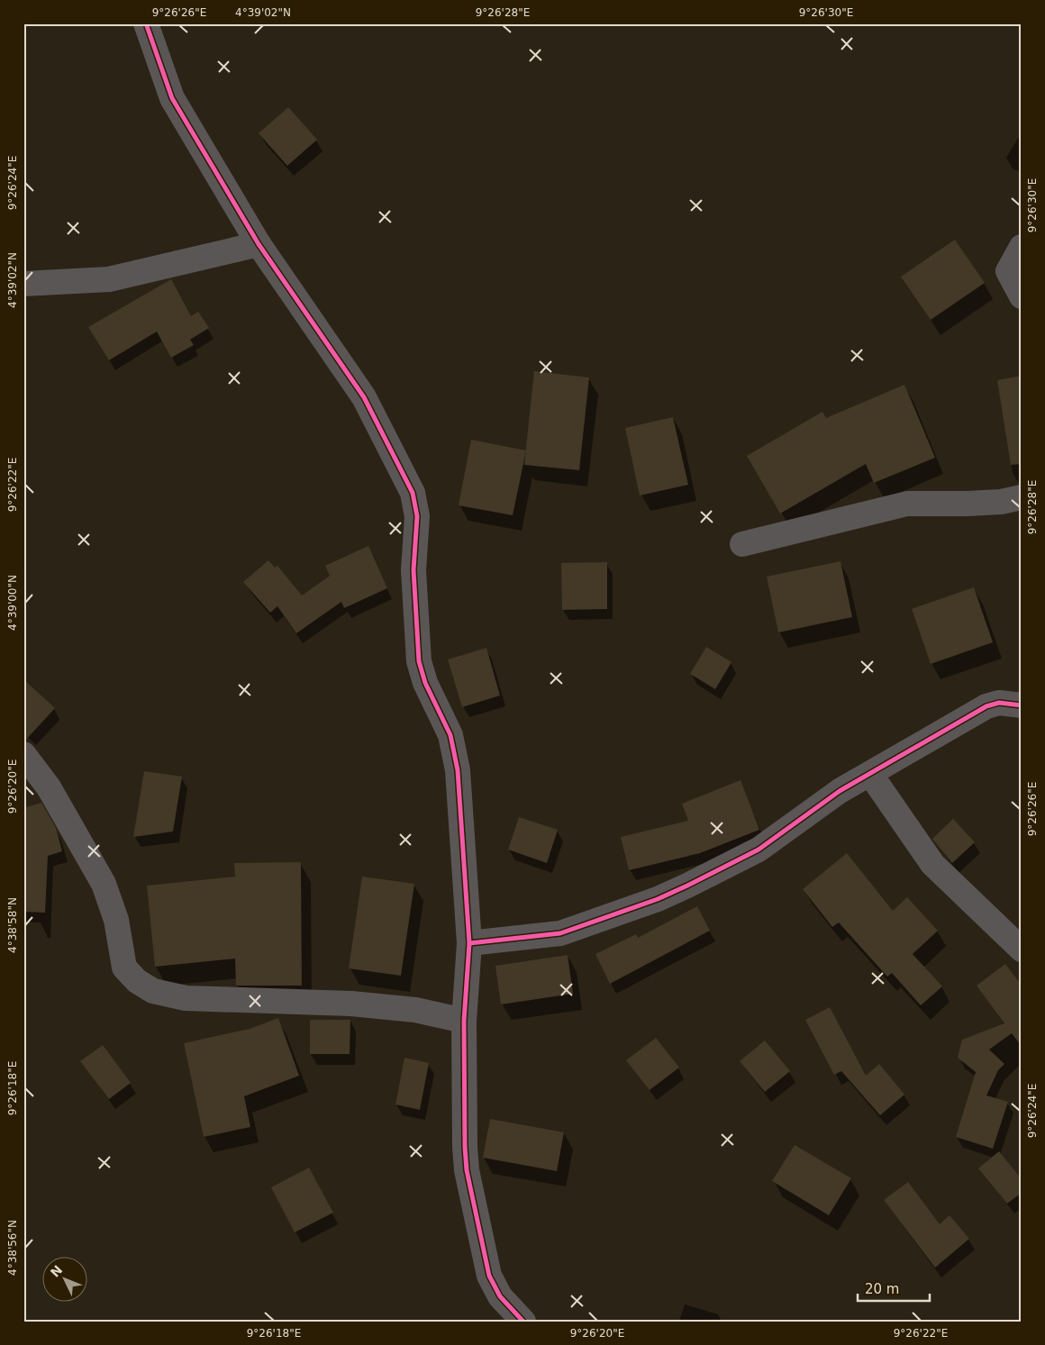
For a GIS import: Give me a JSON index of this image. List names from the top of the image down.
{
  "scale_bar": "20 m",
  "north": "top left",
  "coordinates": [
    "9°26'26\"E",
    "4°39'02\"N",
    "9°26'28\"E",
    "9°26'30\"E",
    "9°26'24\"E",
    "9°26'22\"E",
    "4°39'00\"N",
    "9°26'20\"E",
    "4°38'58\"N",
    "9°26'18\"E",
    "4°38'56\"N"
  ]
}
